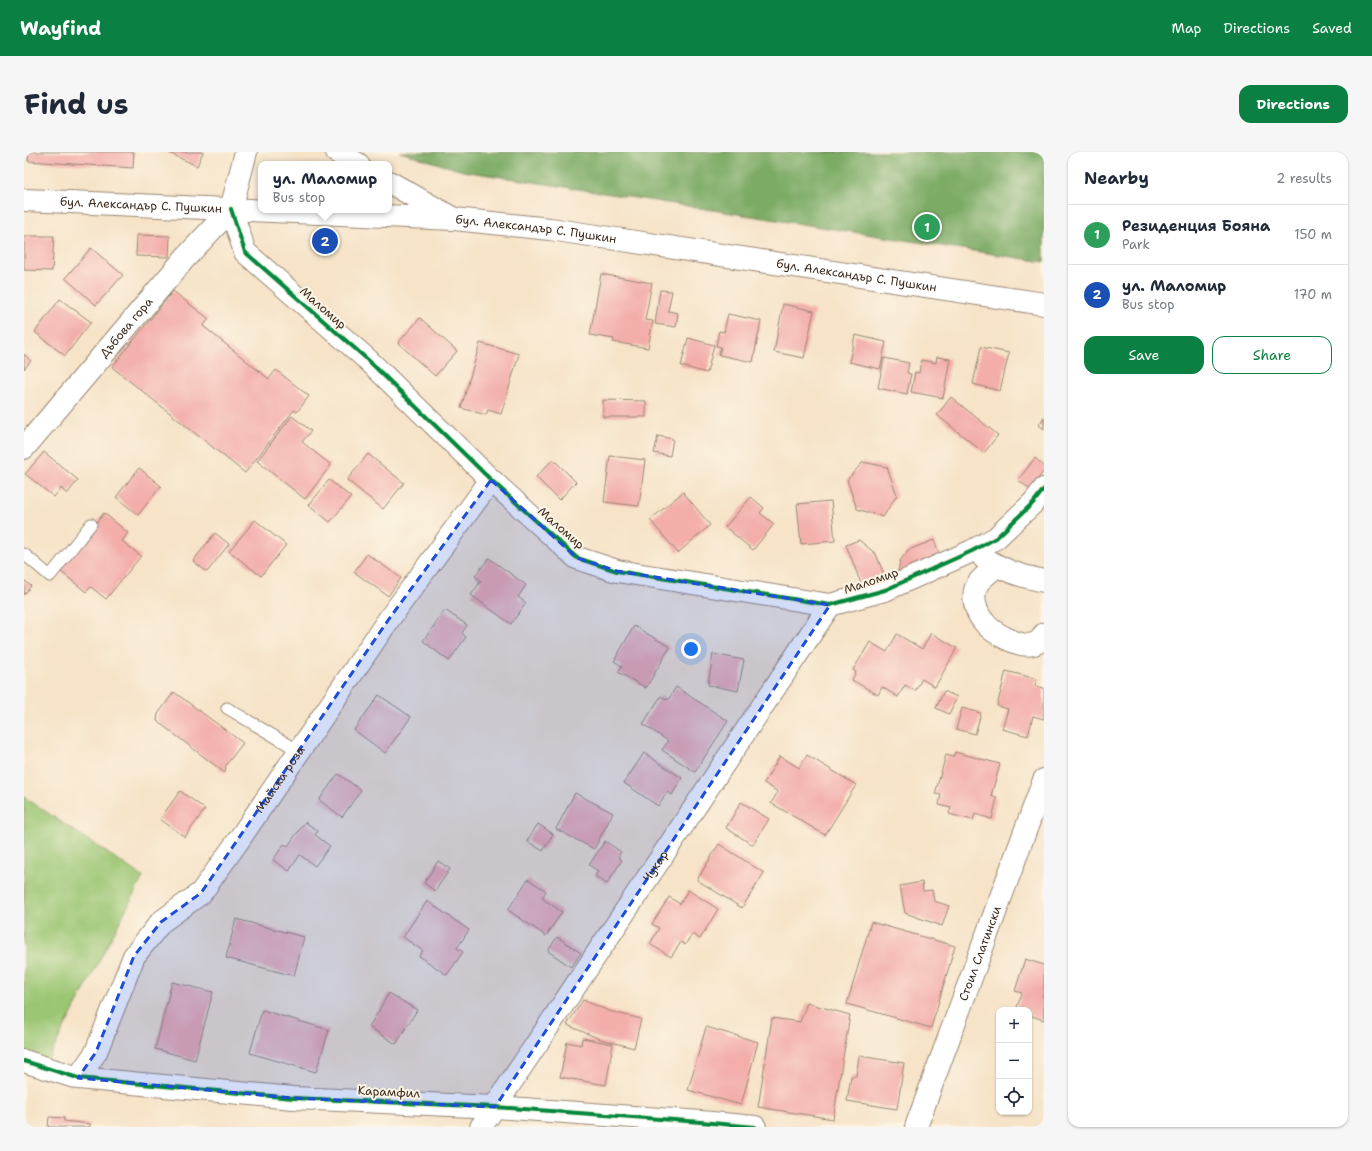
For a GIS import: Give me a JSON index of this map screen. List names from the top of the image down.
{
  "streets": {
    "street": [
      "бул. Александър С. Пушкин",
      "Маломир",
      "Дъбова гора",
      "Майска роза",
      "Чукар",
      "Стоил Слатински",
      "Карамфил"
    ]
  },
  "crossings": [
    ["бул. Александър С. Пушкин", "Маломир"],
    ["бул. Александър С. Пушкин", "Дъбова гора"],
    ["Маломир", "Дъбова гора"],
    ["Маломир", "Майска роза"],
    ["Маломир", "Чукар"],
    ["Майска роза", "Карамфил"],
    ["Чукар", "Карамфил"]
  ],
  "page": {
    "header": "Wayfind",
    "nav": ["Map", "Directions", "Saved"],
    "title": "Find us",
    "buttons": [
      "Directions",
      ["Save", "Share"]
    ],
    "heading": ["Nearby", "2 results"],
    "popup": ["ул. Маломир", "Bus stop"],
    "list": [
      {
        "mark": "1",
        "name": "Резиденция Бояна",
        "note": "Park",
        "value": "150 m"
      },
      {
        "mark": "2",
        "name": "ул. Маломир",
        "note": "Bus stop",
        "value": "170 m"
      }
    ],
    "pins": ["1", "2"],
    "map_buttons": ["+", "−"]
  }
}
